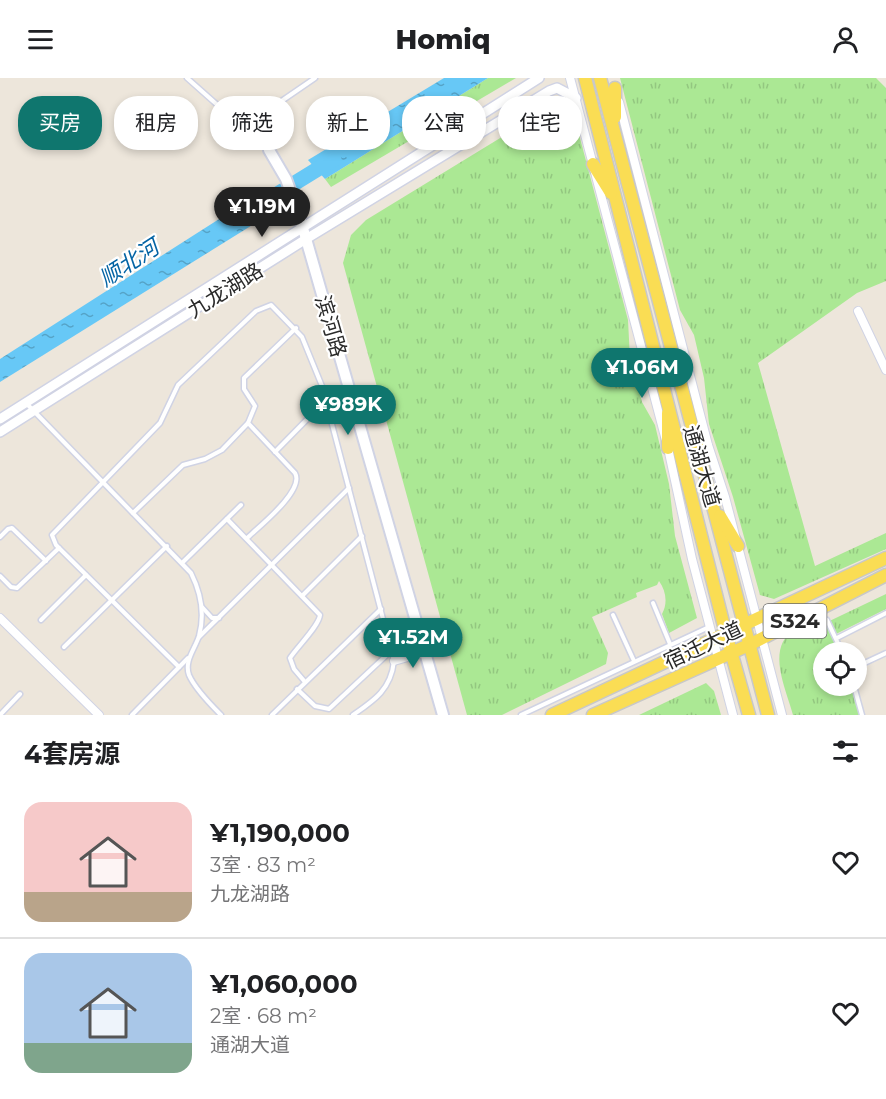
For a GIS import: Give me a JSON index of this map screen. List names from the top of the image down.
{
  "streets": {
    "main road": [
      "滨河路",
      "通湖大道",
      "S324",
      "宿迁大道"
    ],
    "street": ["九龙湖路"]
  },
  "crossings": [
    ["九龙湖路", "滨河路"],
    ["通湖大道", "宿迁大道"]
  ],
  "water": ["顺北河"],
  "page": {
    "header": "Homiq",
    "chip": [
      "买房",
      "租房",
      "筛选",
      "新上",
      "公寓",
      "住宅"
    ],
    "price": [
      "¥1.19M",
      "¥1.06M",
      "¥989K",
      "¥1.52M"
    ],
    "heading": "4套房源",
    "list": [
      {
        "name": "¥1,190,000",
        "note": "3室 · 83 m² · 九龙湖路"
      },
      {
        "name": "¥1,060,000",
        "note": "2室 · 68 m² · 通湖大道"
      }
    ]
  }
}
